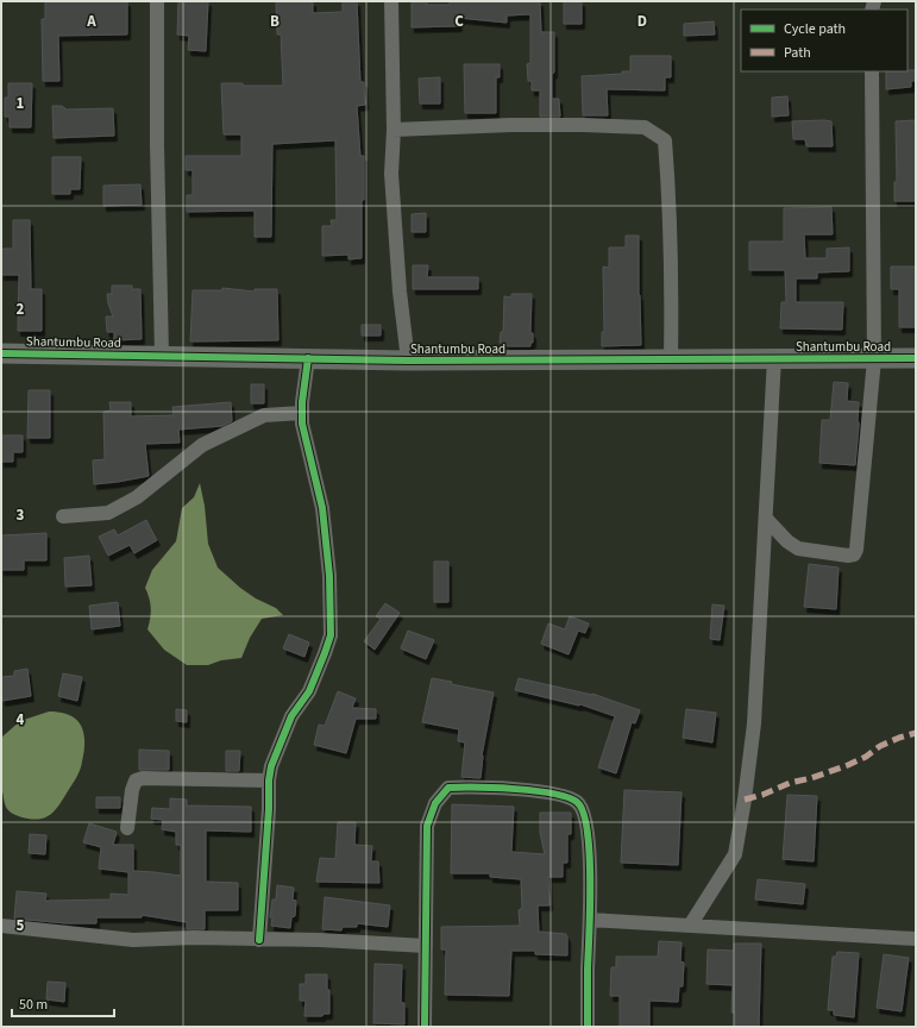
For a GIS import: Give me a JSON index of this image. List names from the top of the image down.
{
  "streets": {
    "street": ["Shantumbu Road"]
  },
  "legend": ["Cycle path", "Path"],
  "scale_bar": "50 m",
  "grid": {
    "columns": [
      "A",
      "B",
      "C",
      "D"
    ],
    "rows": [
      "1",
      "2",
      "3",
      "4",
      "5"
    ]
  }
}
